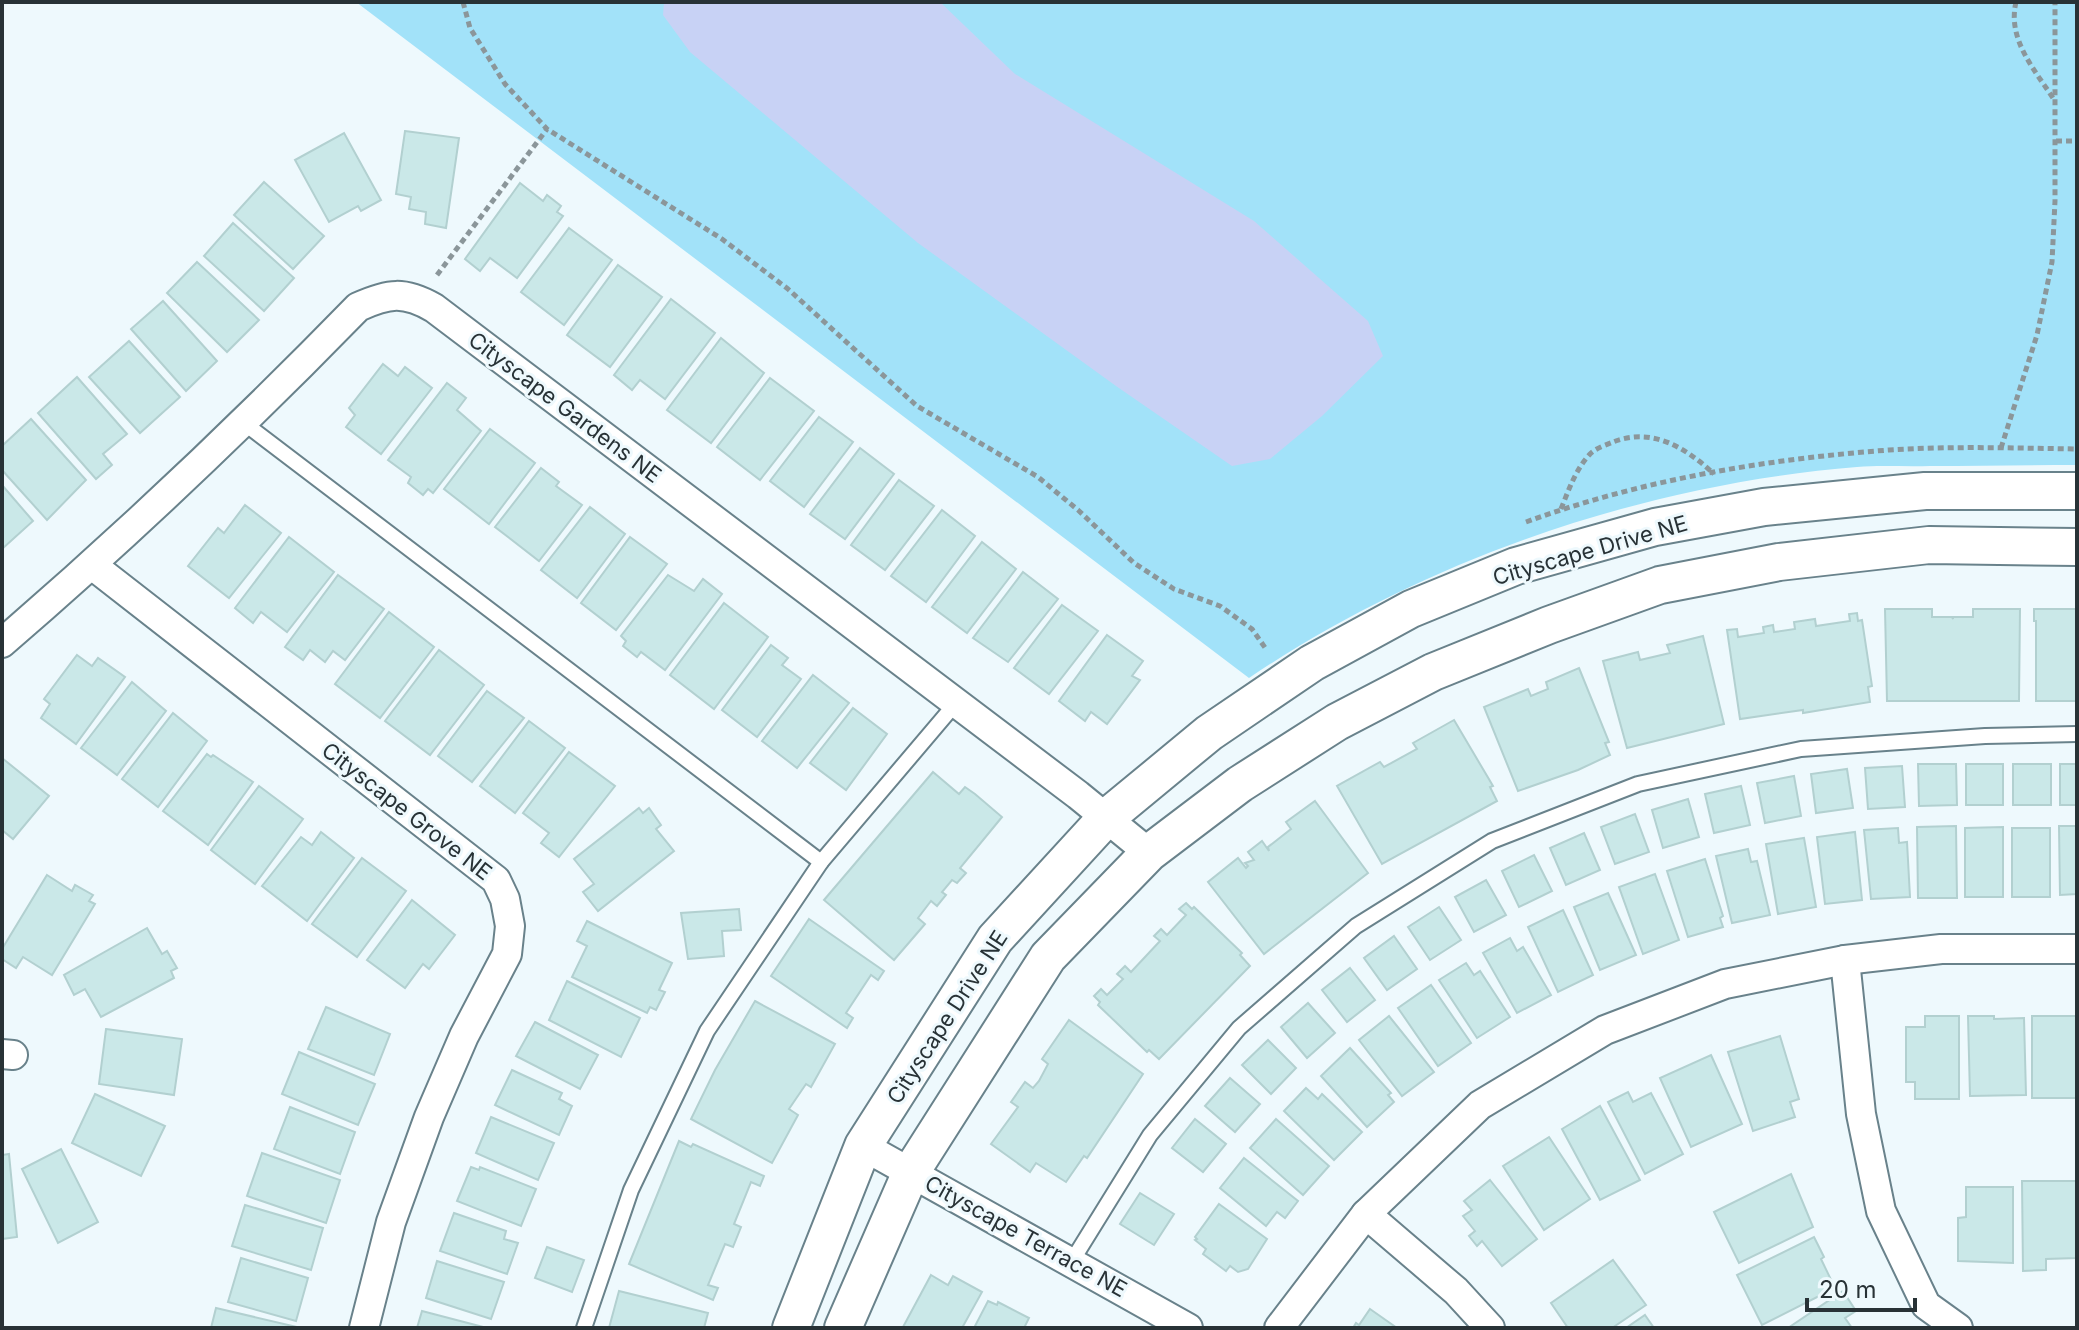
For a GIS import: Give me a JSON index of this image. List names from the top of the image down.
{
  "streets": {
    "street": [
      "Cityscape Gardens NE",
      "Cityscape Drive NE",
      "Cityscape Grove NE",
      "Cityscape Terrace NE"
    ]
  },
  "crossings": [
    ["Cityscape Gardens NE", "Cityscape Drive NE"],
    ["Cityscape Drive NE", "Cityscape Terrace NE"]
  ],
  "scale_bar": "20 m"
}
